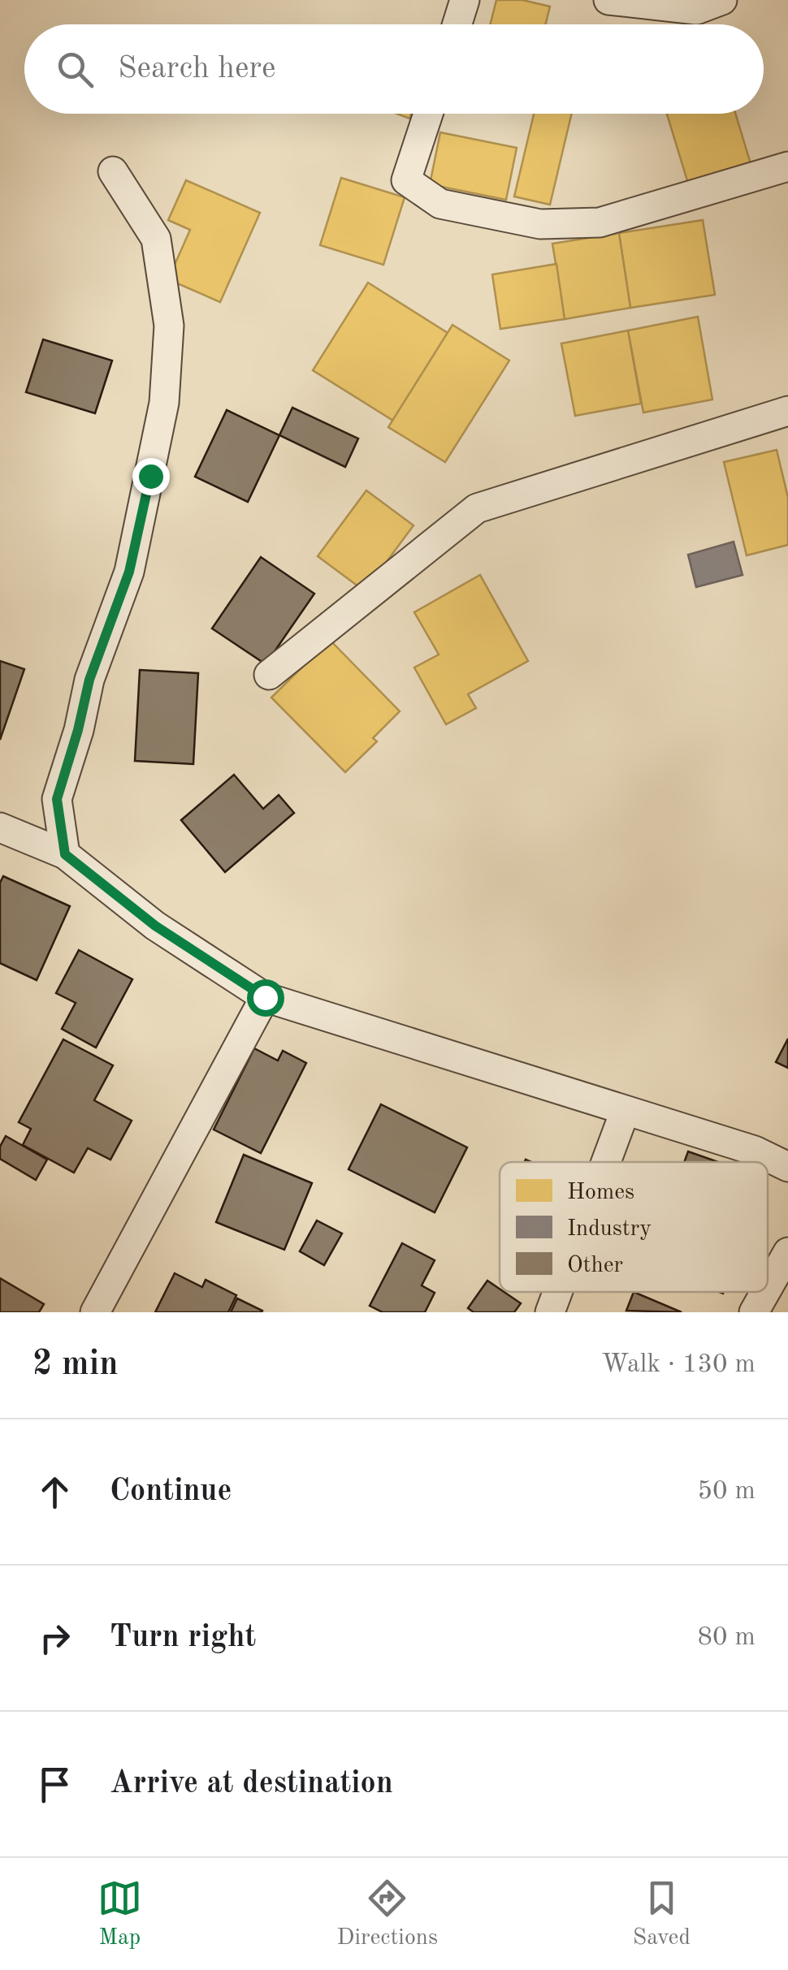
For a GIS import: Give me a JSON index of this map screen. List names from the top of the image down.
{
  "legend": ["Homes", "Industry", "Other"],
  "page": {
    "search": "Search here",
    "heading": ["2 min", "Walk · 130 m"],
    "list": [
      ["Continue", "50 m"],
      ["Turn right", "80 m"],
      "Arrive at destination"
    ],
    "nav": ["Map", "Directions", "Saved"]
  }
}
